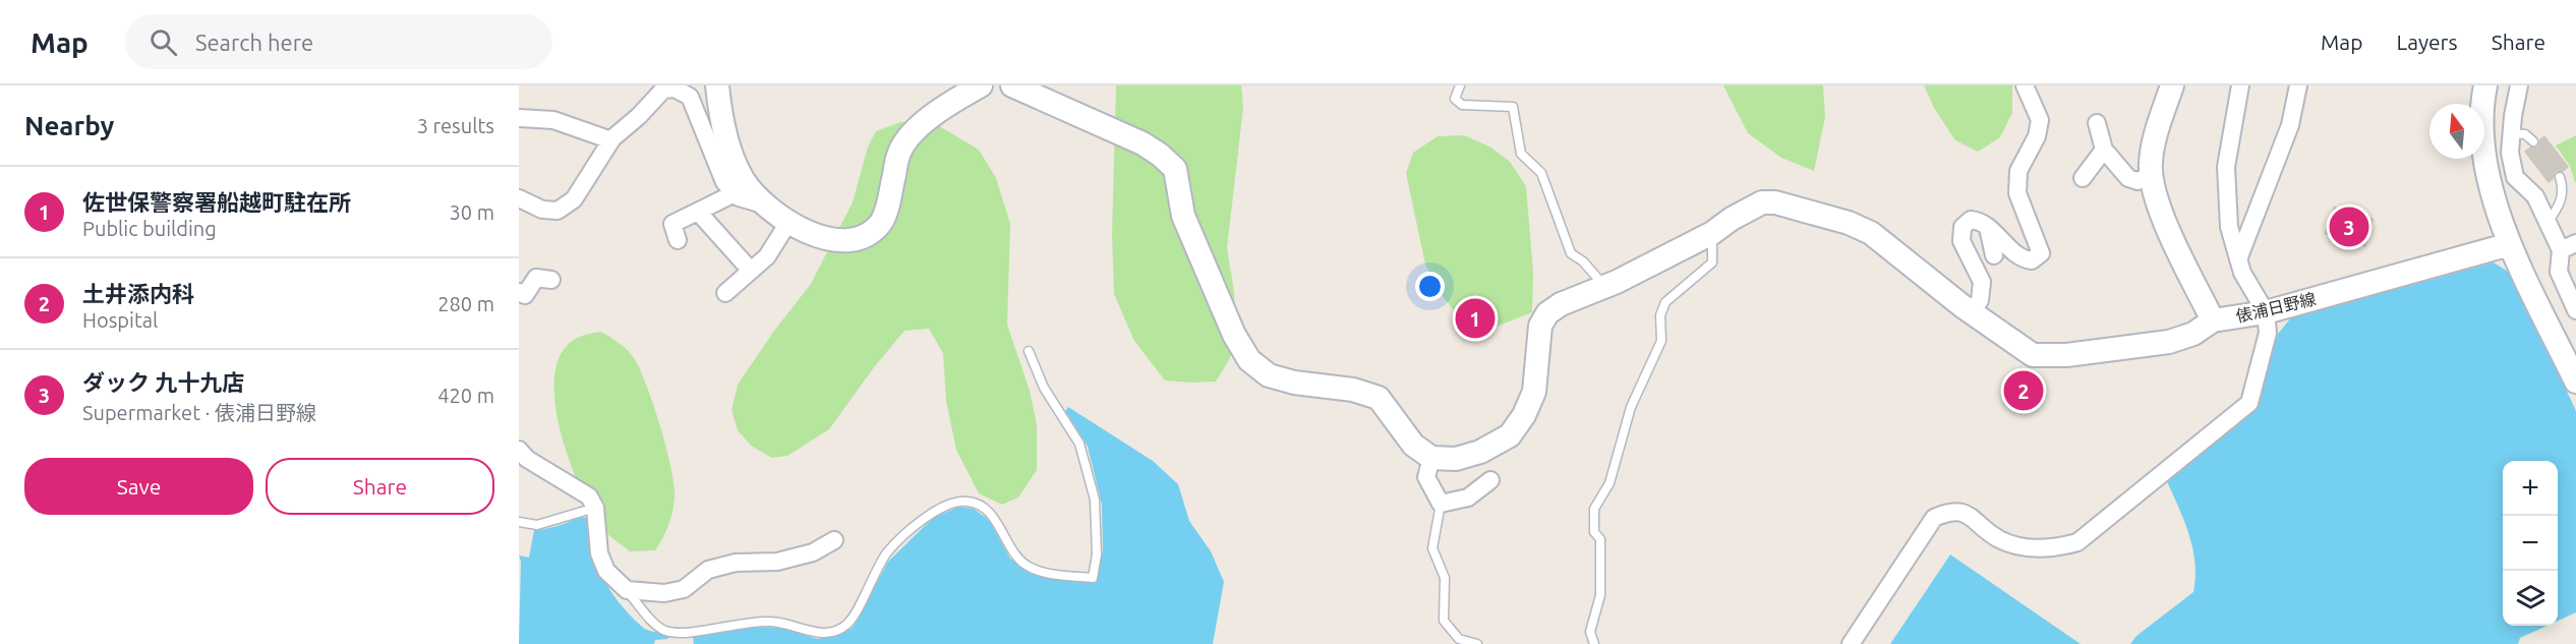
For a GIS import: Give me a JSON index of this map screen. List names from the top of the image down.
{
  "streets": {
    "street": ["俵浦日野線"]
  },
  "north": "top",
  "page": {
    "header": "Map",
    "search": "Search here",
    "nav": ["Map", "Layers", "Share"],
    "heading": ["Nearby", "3 results"],
    "list": [
      {
        "mark": "1",
        "name": "佐世保警察署船越町駐在所",
        "note": "Public building",
        "value": "30 m"
      },
      {
        "mark": "2",
        "name": "土井添内科",
        "note": "Hospital",
        "value": "280 m"
      },
      {
        "mark": "3",
        "name": "ダック 九十九店",
        "note": "Supermarket · 俵浦日野線",
        "value": "420 m"
      }
    ],
    "pins": ["3", "1", "2"],
    "buttons": ["Save", "Share"],
    "map_buttons": ["+", "−"]
  }
}
